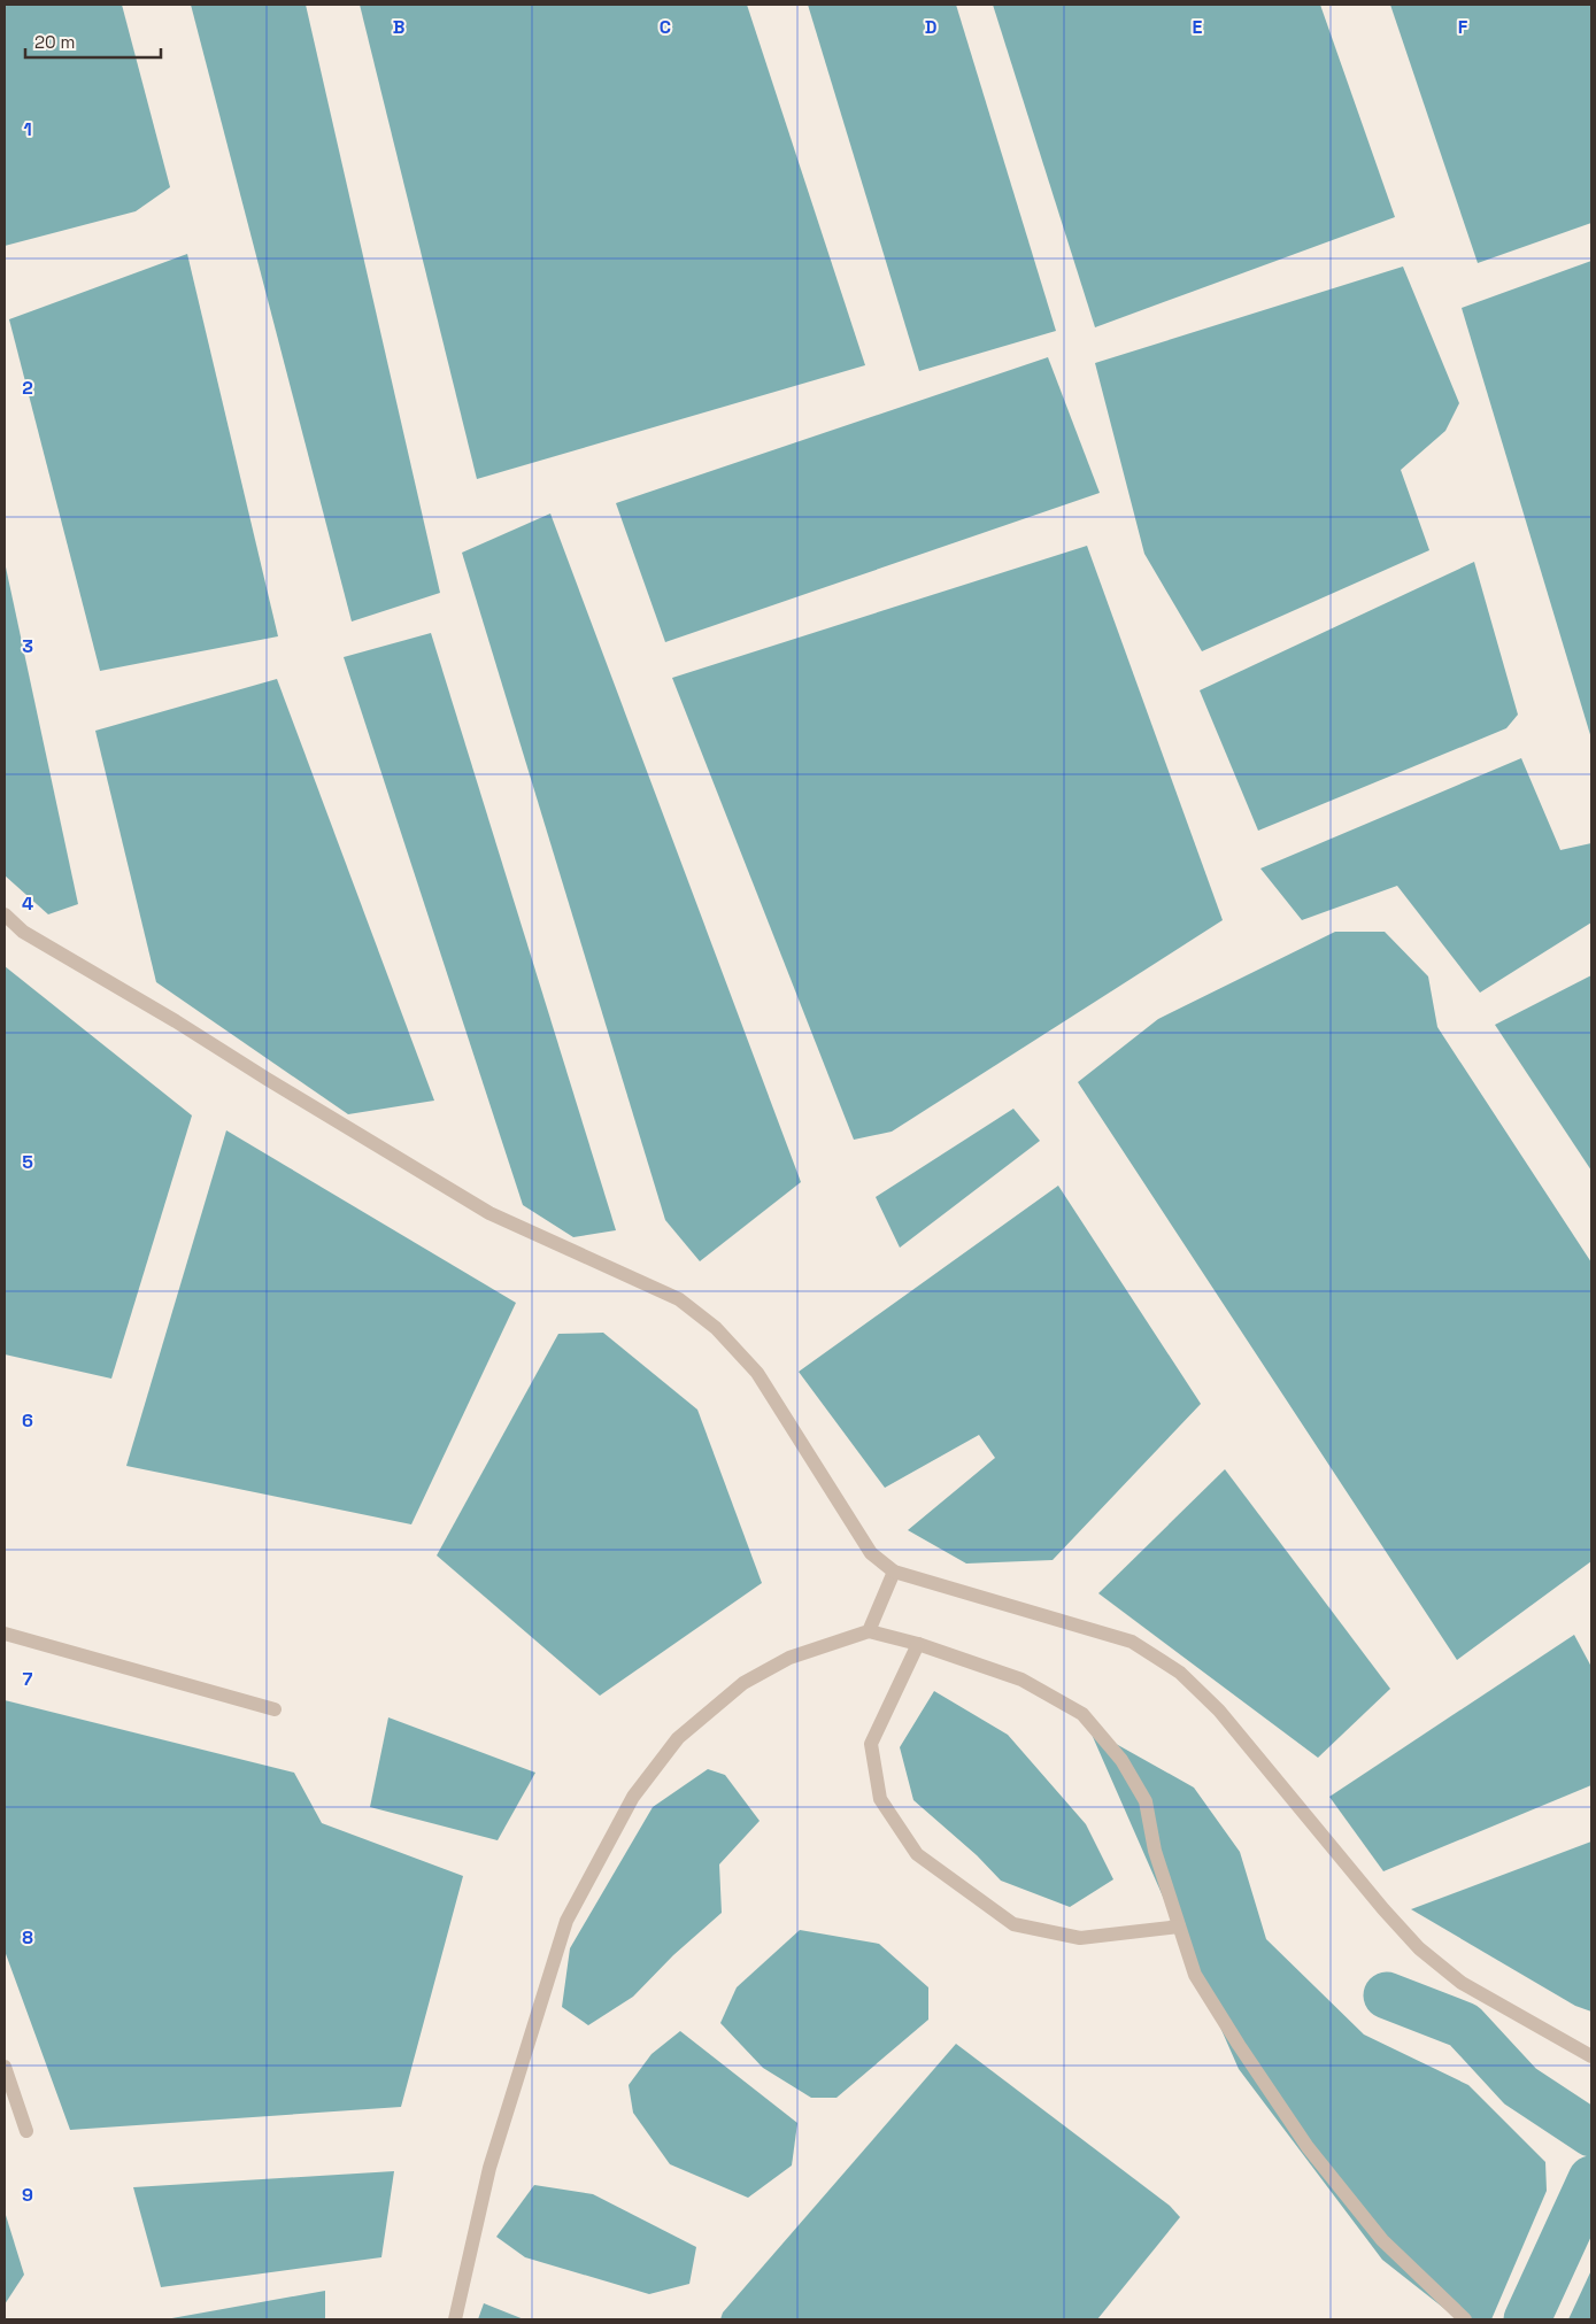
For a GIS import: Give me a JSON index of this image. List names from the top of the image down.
{
  "scale_bar": "20 m",
  "grid": {
    "columns": [
      "B",
      "C",
      "D",
      "E",
      "F"
    ],
    "rows": [
      "1",
      "2",
      "3",
      "4",
      "5",
      "6",
      "7",
      "8",
      "9"
    ]
  }
}
